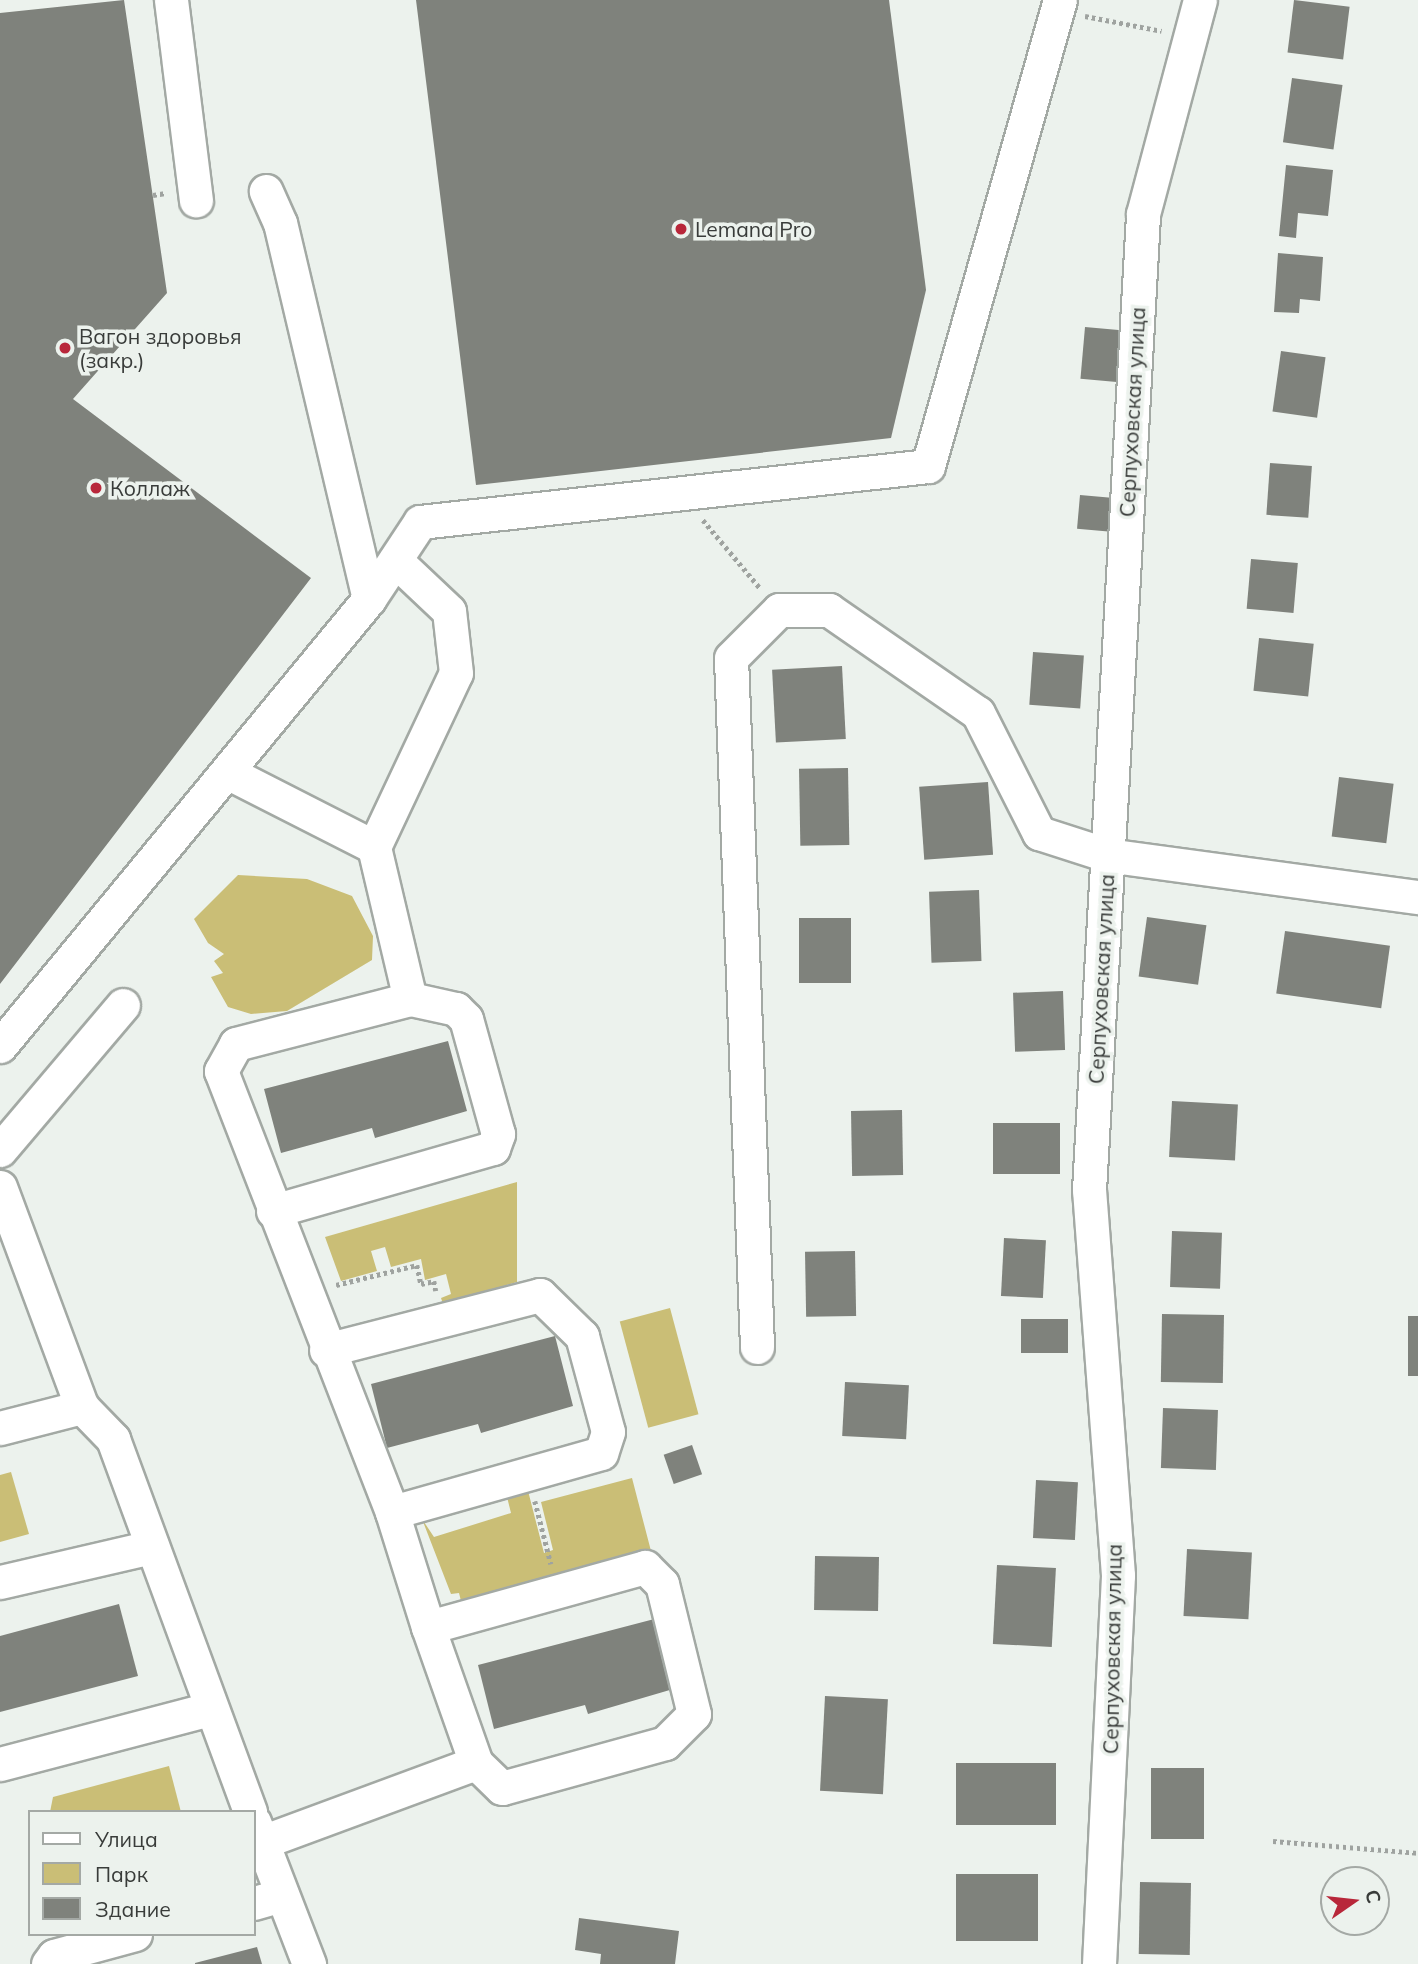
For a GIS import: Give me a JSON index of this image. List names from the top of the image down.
{
  "streets": {
    "street": ["Серпуховская улица"]
  },
  "places": ["Lemana Pro", "Вагон здоровья (закр.)", "Коллаж"],
  "legend": ["Улица", "Парк", "Здание"],
  "north": "right"
}
